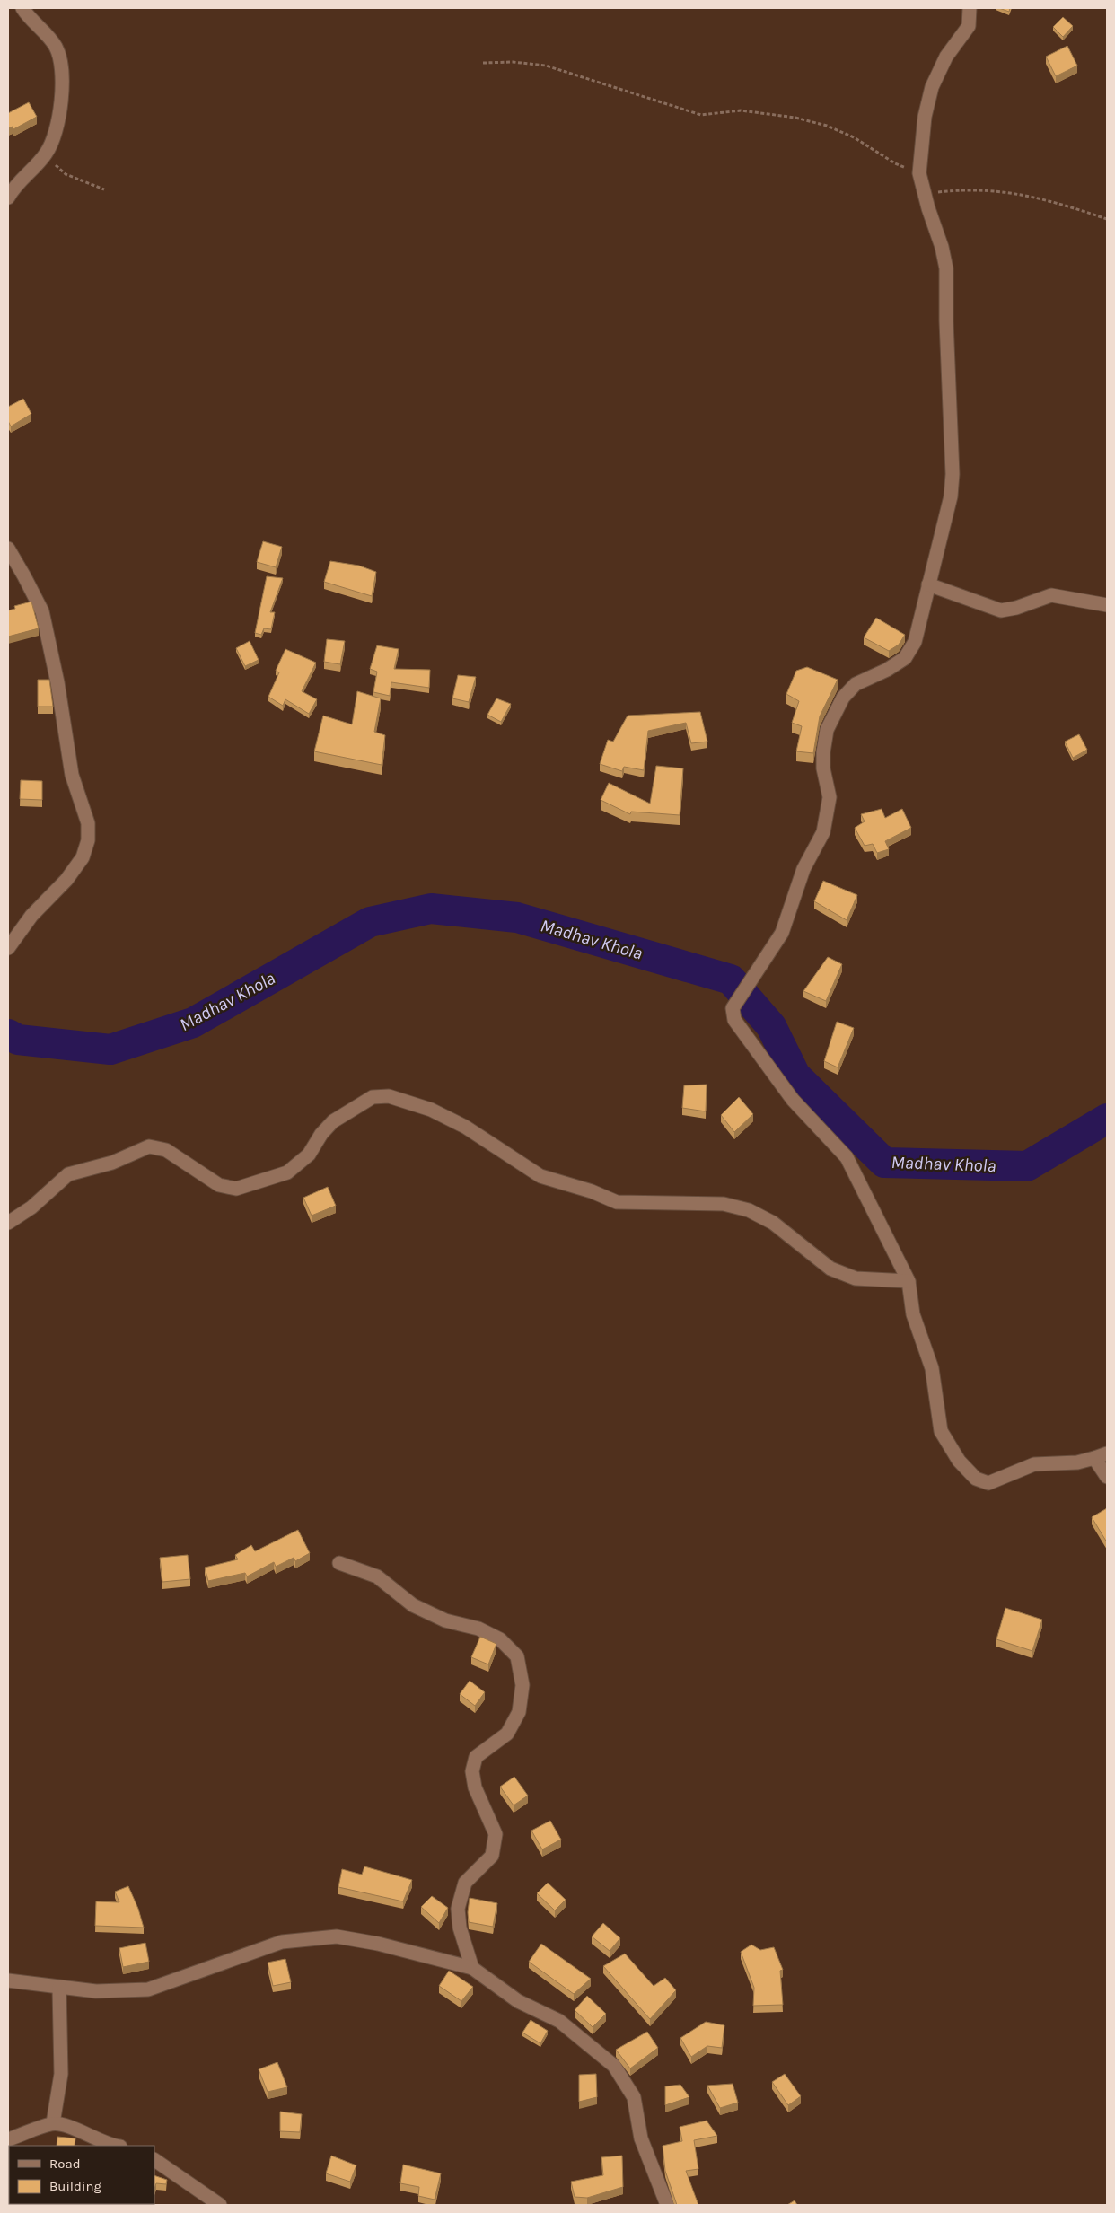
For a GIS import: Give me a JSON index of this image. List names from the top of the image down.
{
  "water": ["Madhav Khola"],
  "legend": ["Road", "Building"]
}
